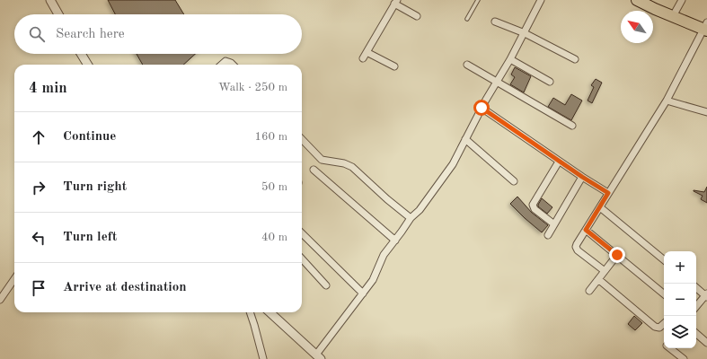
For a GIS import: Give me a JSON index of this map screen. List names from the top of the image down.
{
  "north": "top left",
  "page": {
    "search": "Search here",
    "heading": ["4 min", "Walk · 250 m"],
    "list": [
      ["Continue", "160 m"],
      ["Turn right", "50 m"],
      ["Turn left", "40 m"],
      "Arrive at destination"
    ],
    "map_buttons": ["+", "−"]
  }
}
